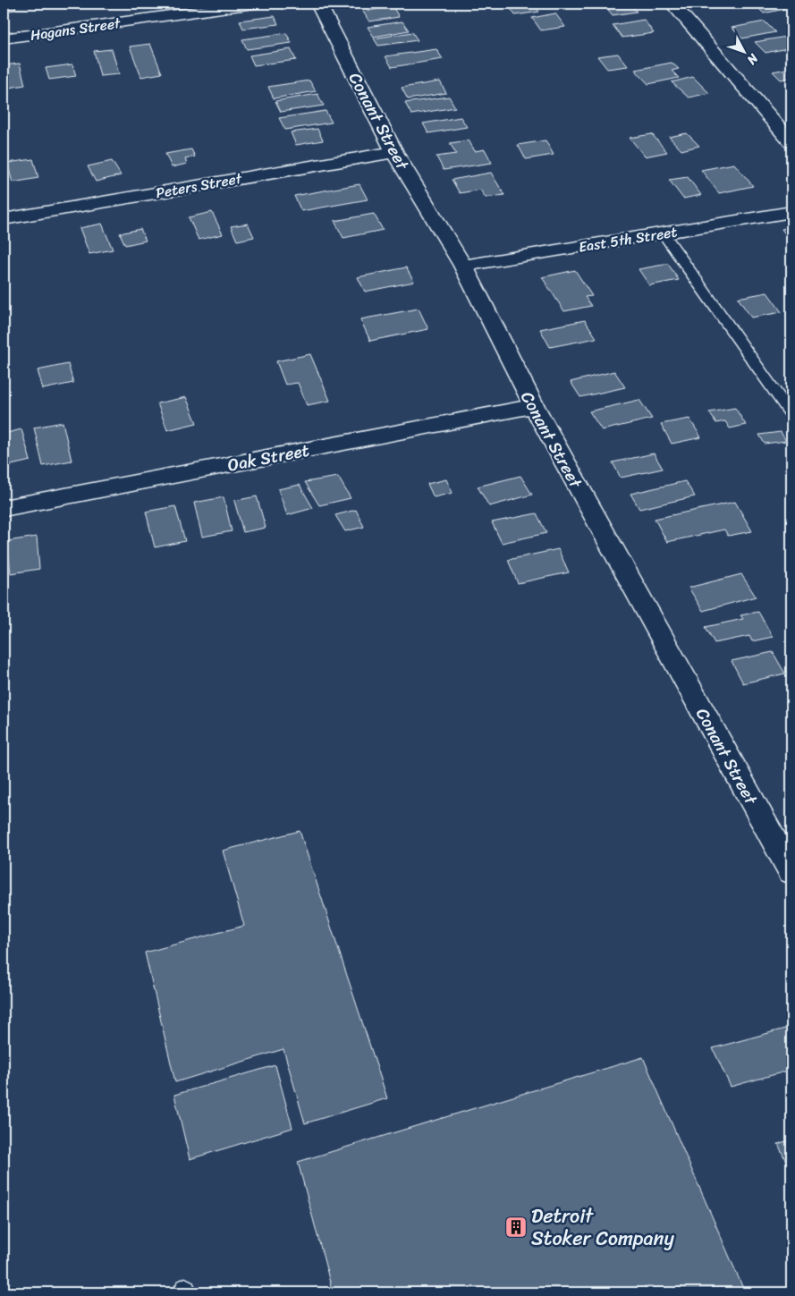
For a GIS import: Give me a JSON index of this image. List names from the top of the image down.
{
  "streets": {
    "street": [
      "Hagans Street",
      "Conant Street",
      "Peters Street",
      "East 5th Street",
      "Oak Street"
    ]
  },
  "crossings": [
    ["Conant Street", "Peters Street"],
    ["Conant Street", "East 5th Street"],
    ["Conant Street", "Oak Street"]
  ],
  "places": {
    "building": ["Detroit Stoker Company"]
  },
  "north": "bottom right"
}
